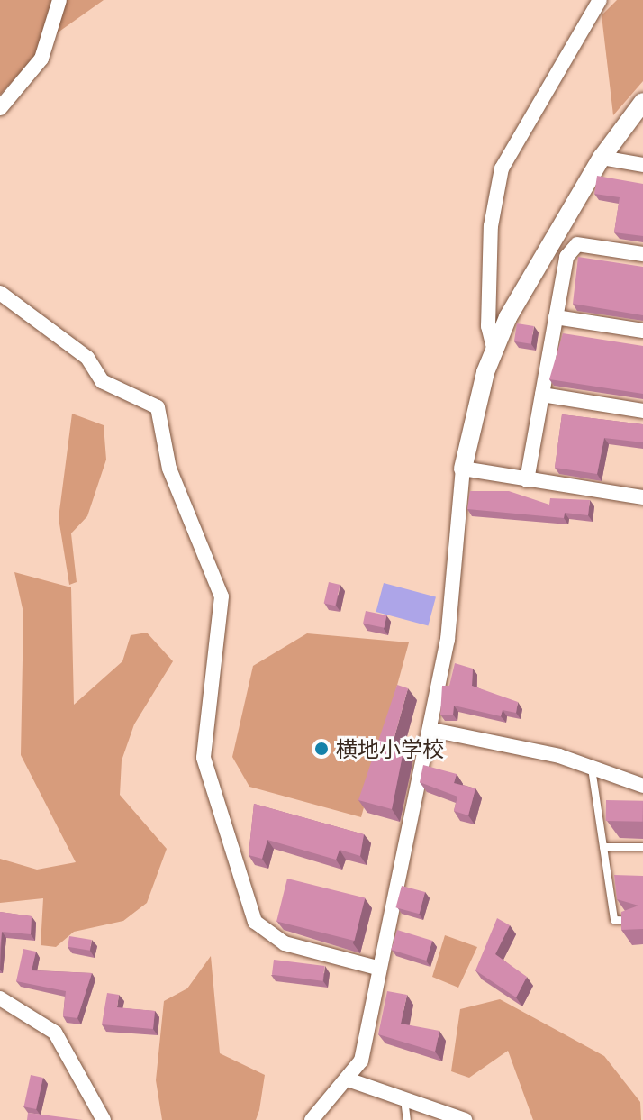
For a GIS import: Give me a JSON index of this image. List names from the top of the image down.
{
  "places": ["横地小学校"]
}
